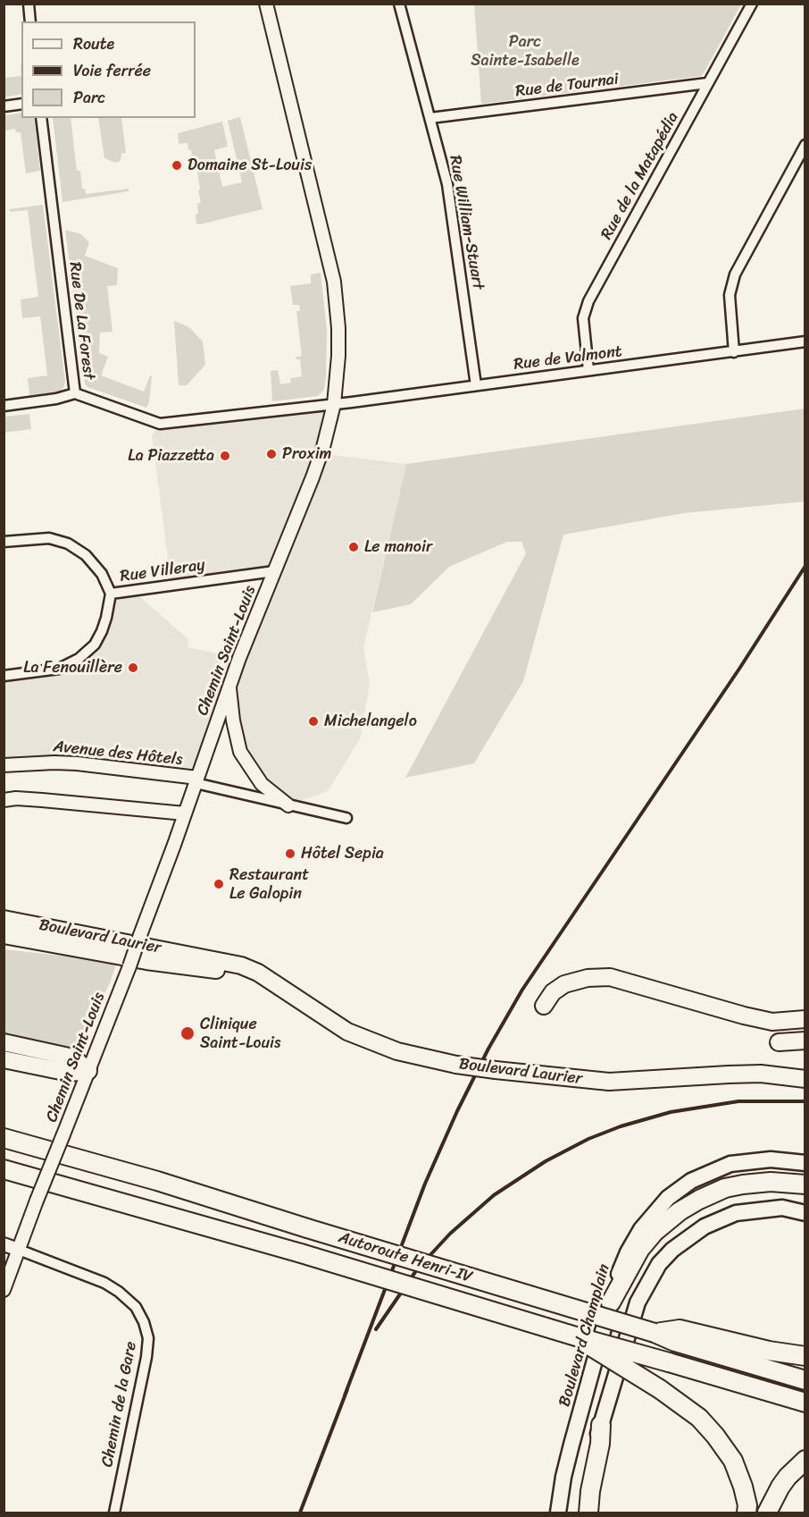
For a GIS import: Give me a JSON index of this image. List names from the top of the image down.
{
  "streets": {
    "highway": ["Boulevard Laurier", "Autoroute Henri-IV"],
    "main road": ["Boulevard Champlain"],
    "street": [
      "Rue de Tournai",
      "Rue de la Matapédia",
      "Rue William-Stuart",
      "Rue De La Forest",
      "Rue de Valmont",
      "Rue Villeray",
      "Chemin Saint-Louis",
      "Avenue des Hôtels",
      "Chemin de la Gare"
    ]
  },
  "crossings": [
    ["Rue de Tournai", "Rue de la Matapédia"],
    ["Rue de Tournai", "Rue William-Stuart"],
    ["Rue de la Matapédia", "Rue de Valmont"],
    ["Rue William-Stuart", "Rue de Valmont"],
    ["Rue De La Forest", "Rue de Valmont"],
    ["Rue De La Forest", "Chemin Saint-Louis"],
    ["Rue de Valmont", "Chemin Saint-Louis"],
    ["Rue Villeray", "Chemin Saint-Louis"],
    ["Chemin Saint-Louis", "Avenue des Hôtels"],
    ["Chemin Saint-Louis", "Chemin de la Gare"]
  ],
  "parks": ["Parc Sainte-Isabelle"],
  "places": [
    "Domaine St-Louis",
    "Proxim",
    "La Piazzetta",
    "Le manoir",
    "La Fenouillère",
    "Michelangelo",
    "Hôtel Sepia",
    "Restaurant Le Galopin",
    "Clinique Saint-Louis"
  ],
  "legend": ["Route", "Voie ferrée", "Parc"]
}
